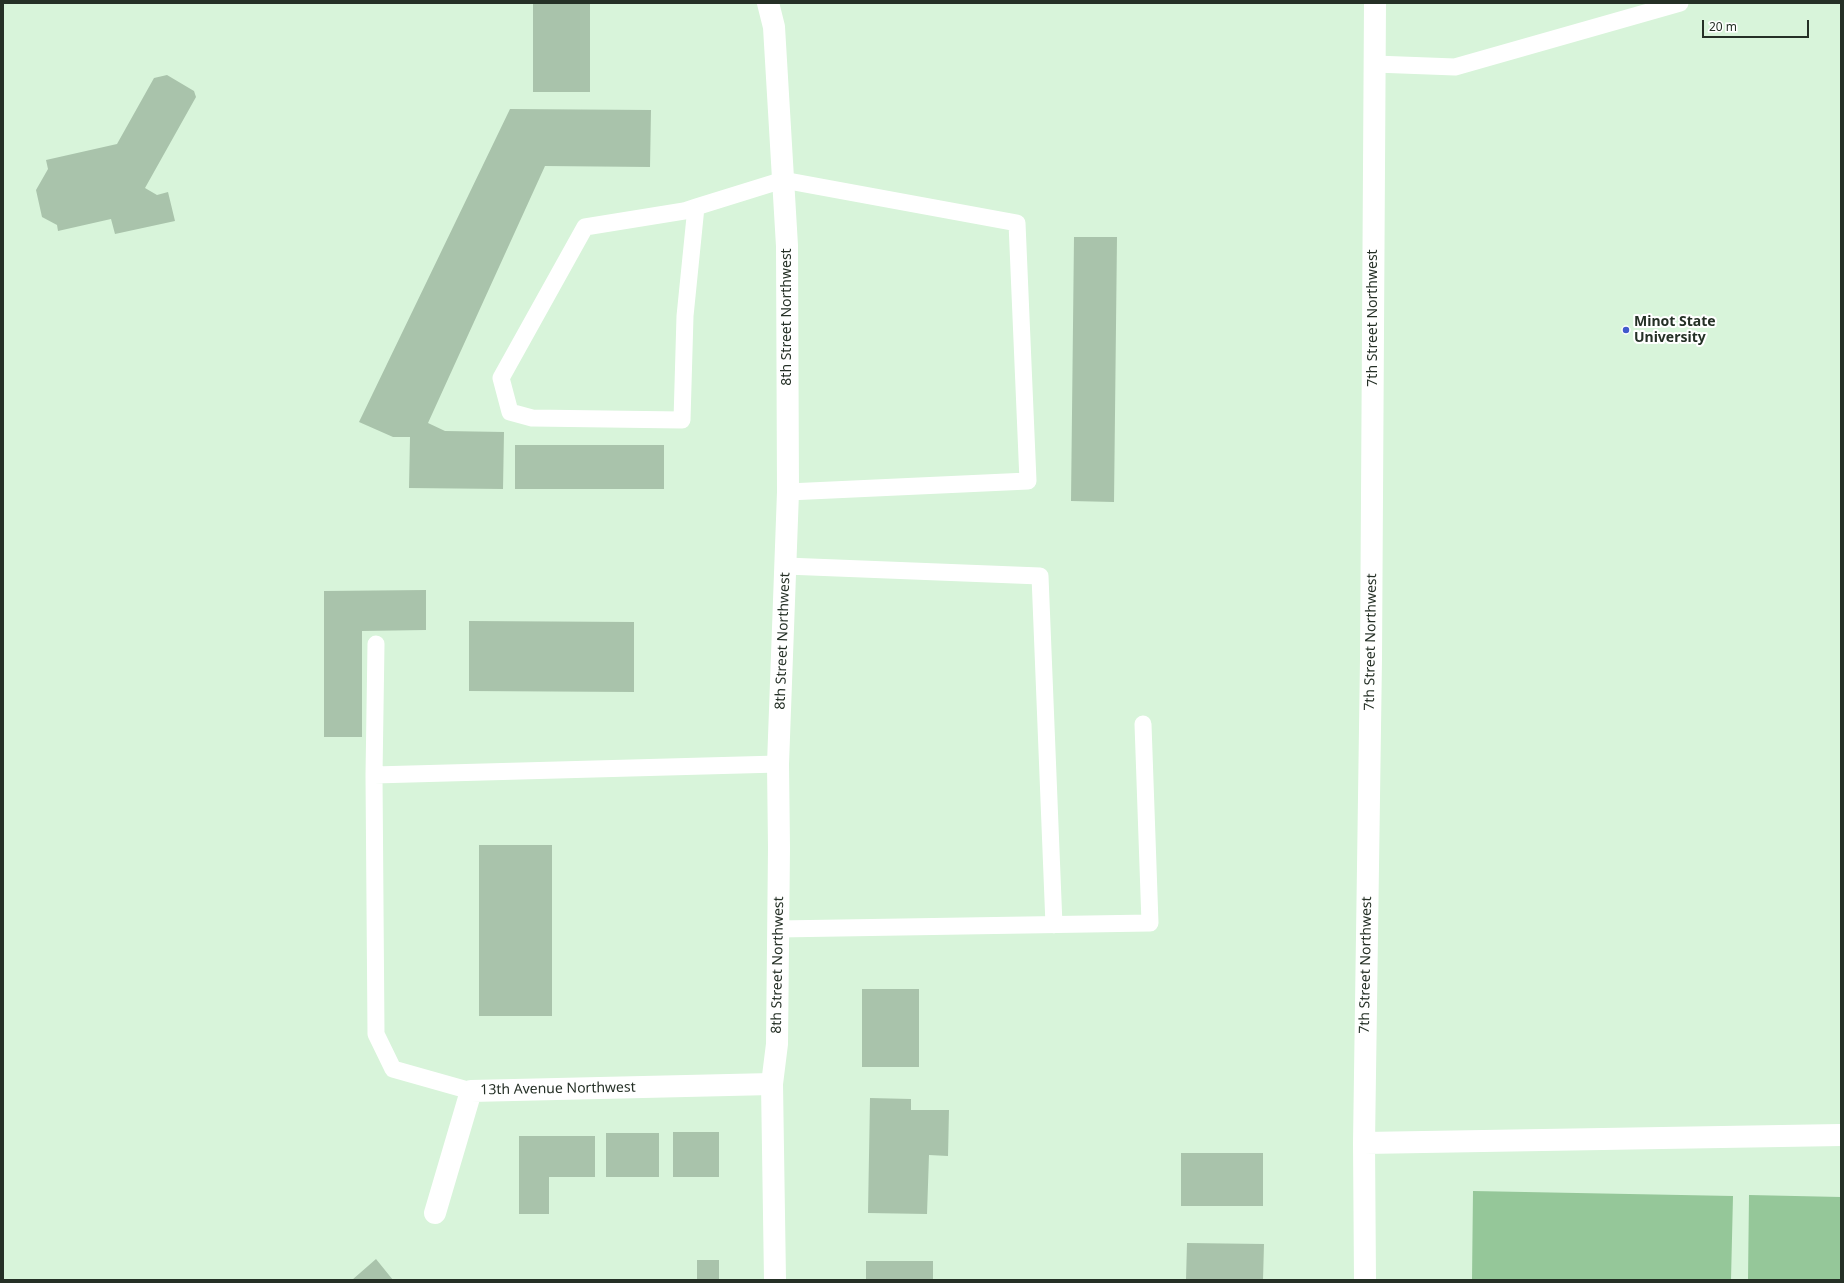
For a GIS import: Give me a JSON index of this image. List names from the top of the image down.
{
  "streets": {
    "street": ["8th Street Northwest", "7th Street Northwest", "13th Avenue Northwest"]
  },
  "crossings": [
    ["8th Street Northwest", "13th Avenue Northwest"]
  ],
  "places": ["Minot State University"],
  "scale_bar": "20 m"
}
